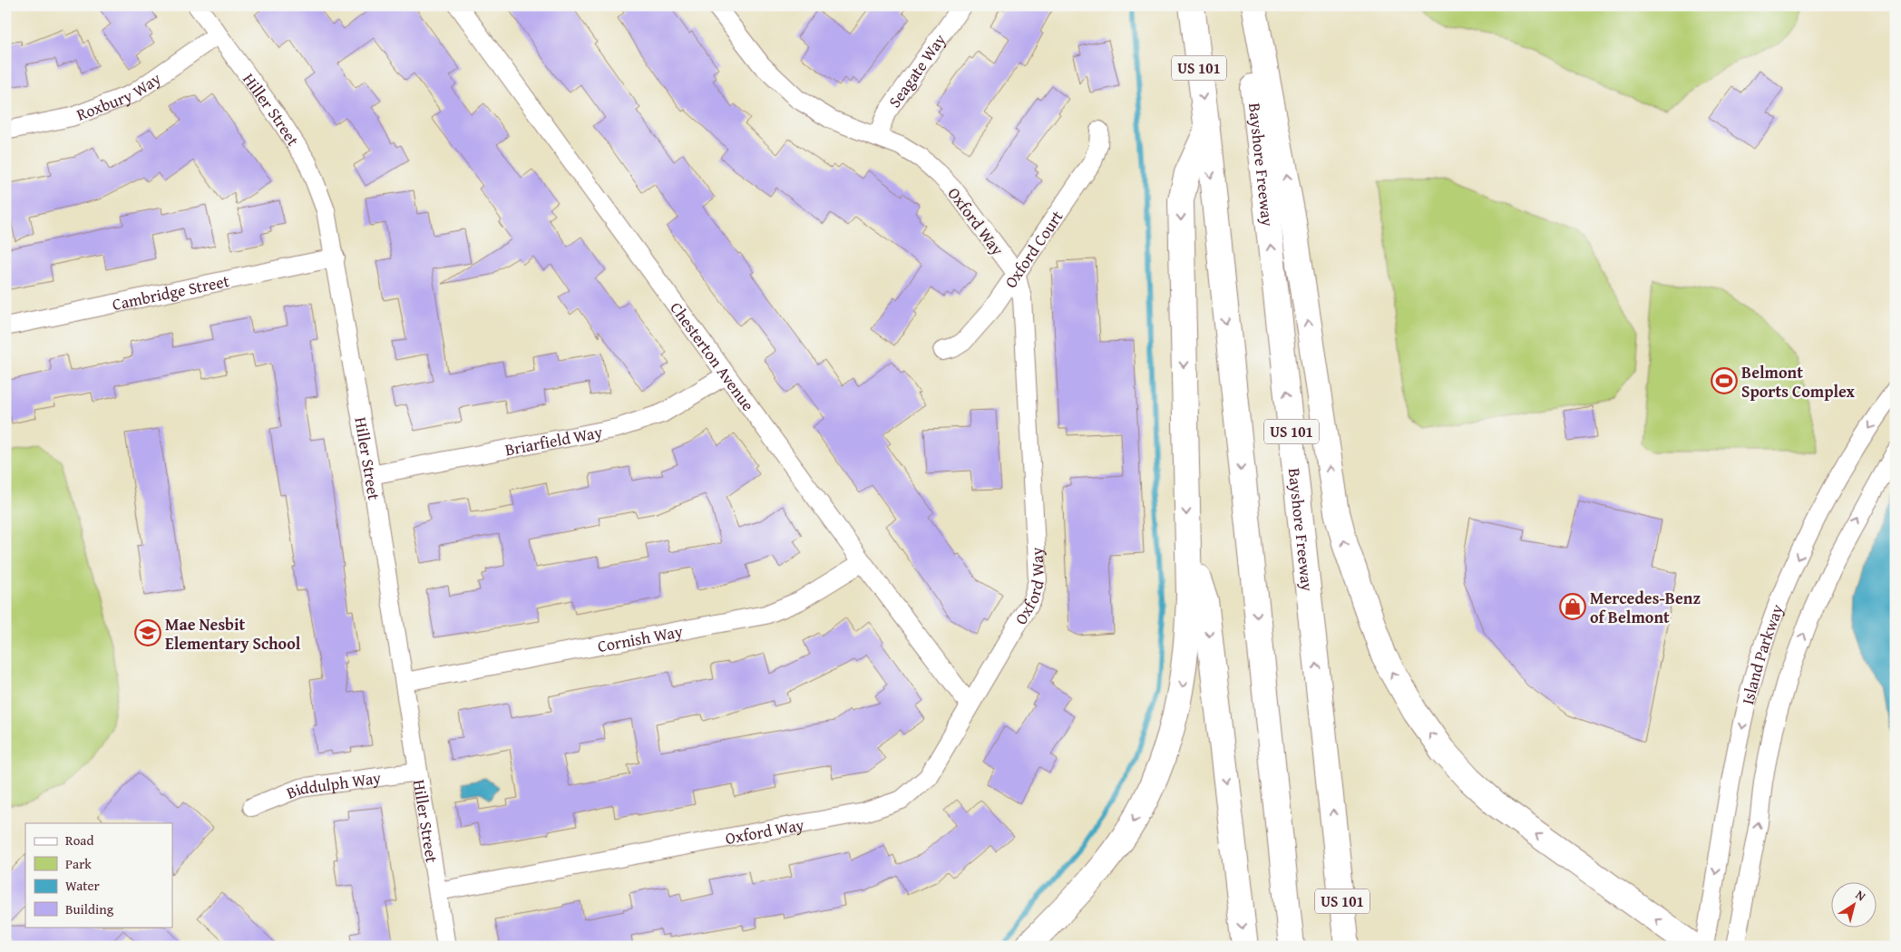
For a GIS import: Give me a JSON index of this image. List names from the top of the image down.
{
  "streets": {
    "highway": ["US 101", "Bayshore Freeway"],
    "street": [
      "Seagate Way",
      "Roxbury Way",
      "Hiller Street",
      "Oxford Way",
      "Oxford Court",
      "Cambridge Street",
      "Chesterton Avenue",
      "Briarfield Way",
      "Cornish Way",
      "Island Parkway",
      "Biddulph Way"
    ]
  },
  "crossings": [
    ["Seagate Way", "Oxford Way"],
    ["Roxbury Way", "Hiller Street"],
    ["Hiller Street", "Oxford Way"],
    ["Hiller Street", "Cambridge Street"],
    ["Hiller Street", "Briarfield Way"],
    ["Hiller Street", "Cornish Way"],
    ["Hiller Street", "Biddulph Way"],
    ["Oxford Way", "Oxford Court"],
    ["Oxford Way", "Chesterton Avenue"],
    ["Chesterton Avenue", "Briarfield Way"],
    ["Chesterton Avenue", "Cornish Way"]
  ],
  "places": {
    "sports": ["Belmont Sports Complex"],
    "shop": ["Mercedes-Benz of Belmont"],
    "school or university": ["Mae Nesbit Elementary School"]
  },
  "legend": [
    "Road",
    "Park",
    "Water",
    "Building"
  ],
  "north": "top right"
}
